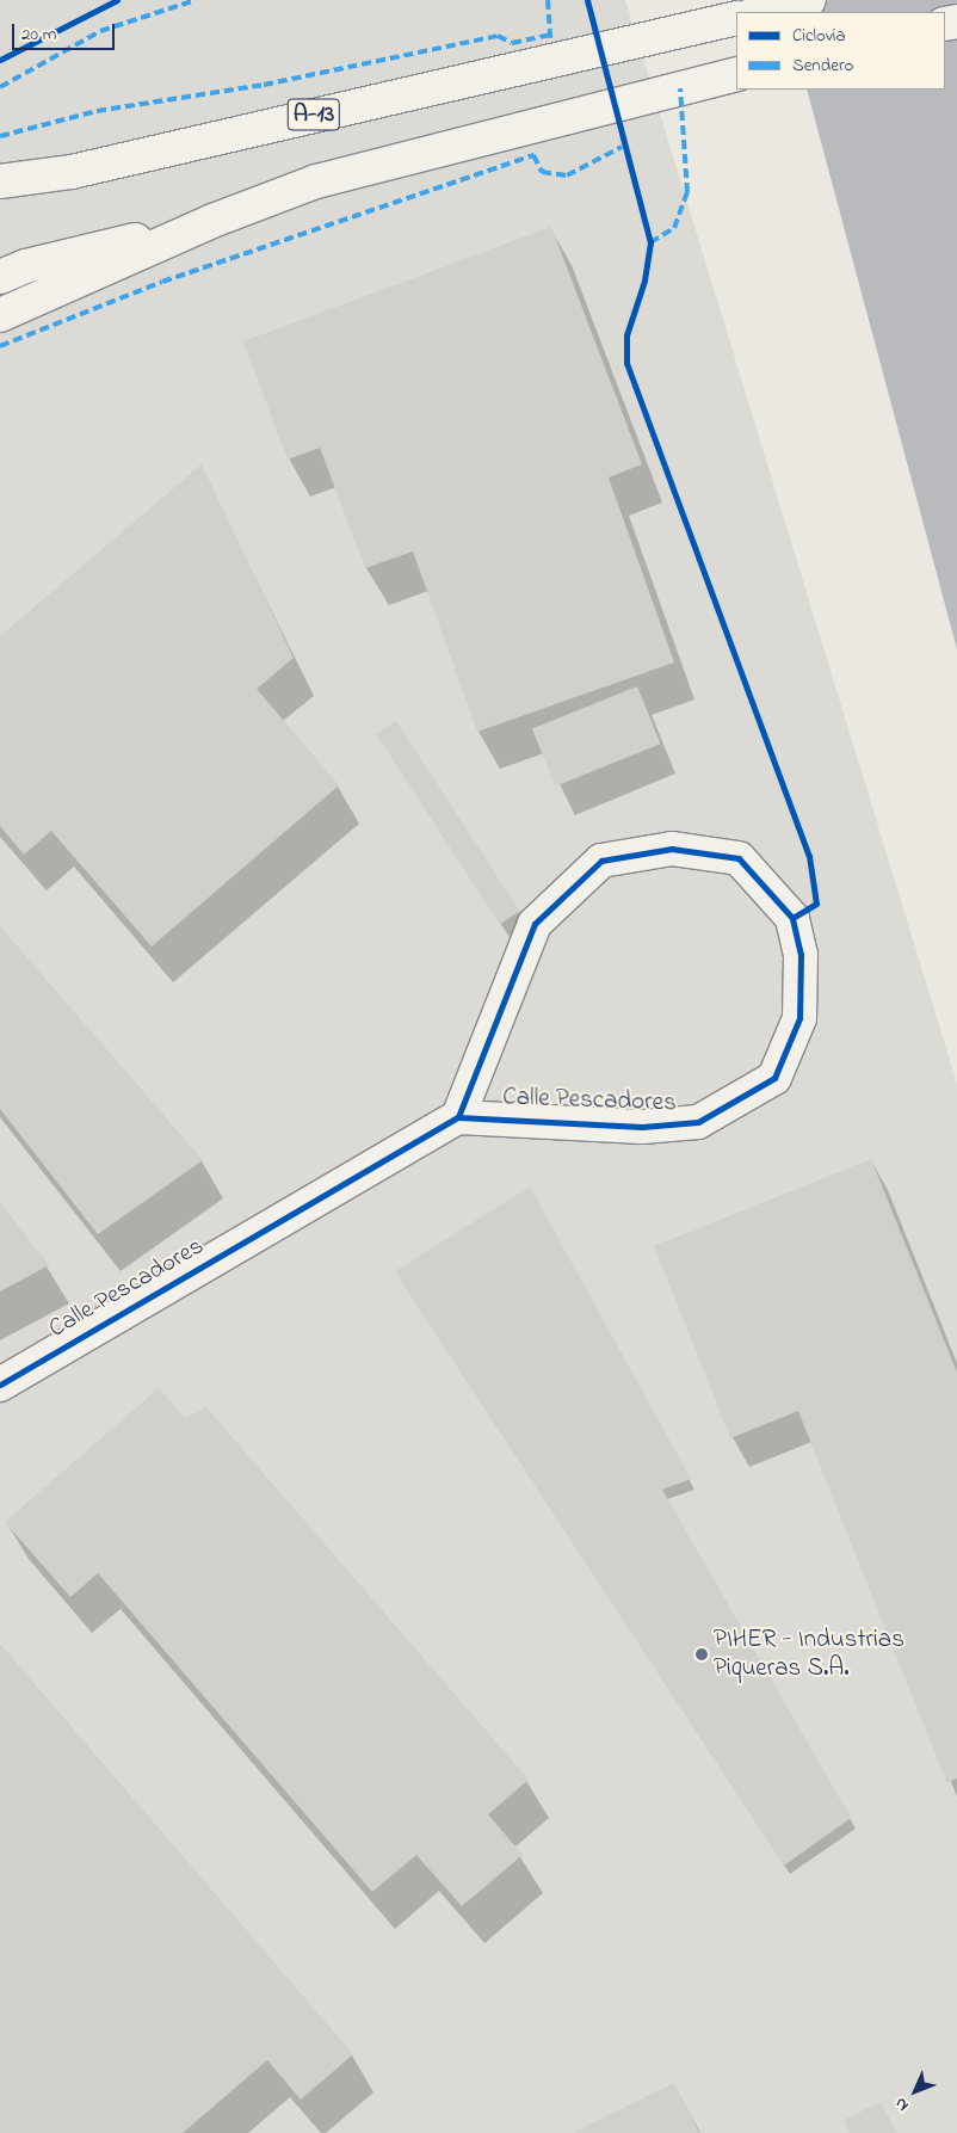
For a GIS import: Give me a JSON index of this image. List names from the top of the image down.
{
  "streets": {
    "main road": ["A-13", "Calle Pescadores"]
  },
  "places": ["PIHER - Industrias Piqueras S.A."],
  "legend": ["Ciclovía", "Sendero"],
  "scale_bar": "20 m",
  "north": "bottom left"
}
